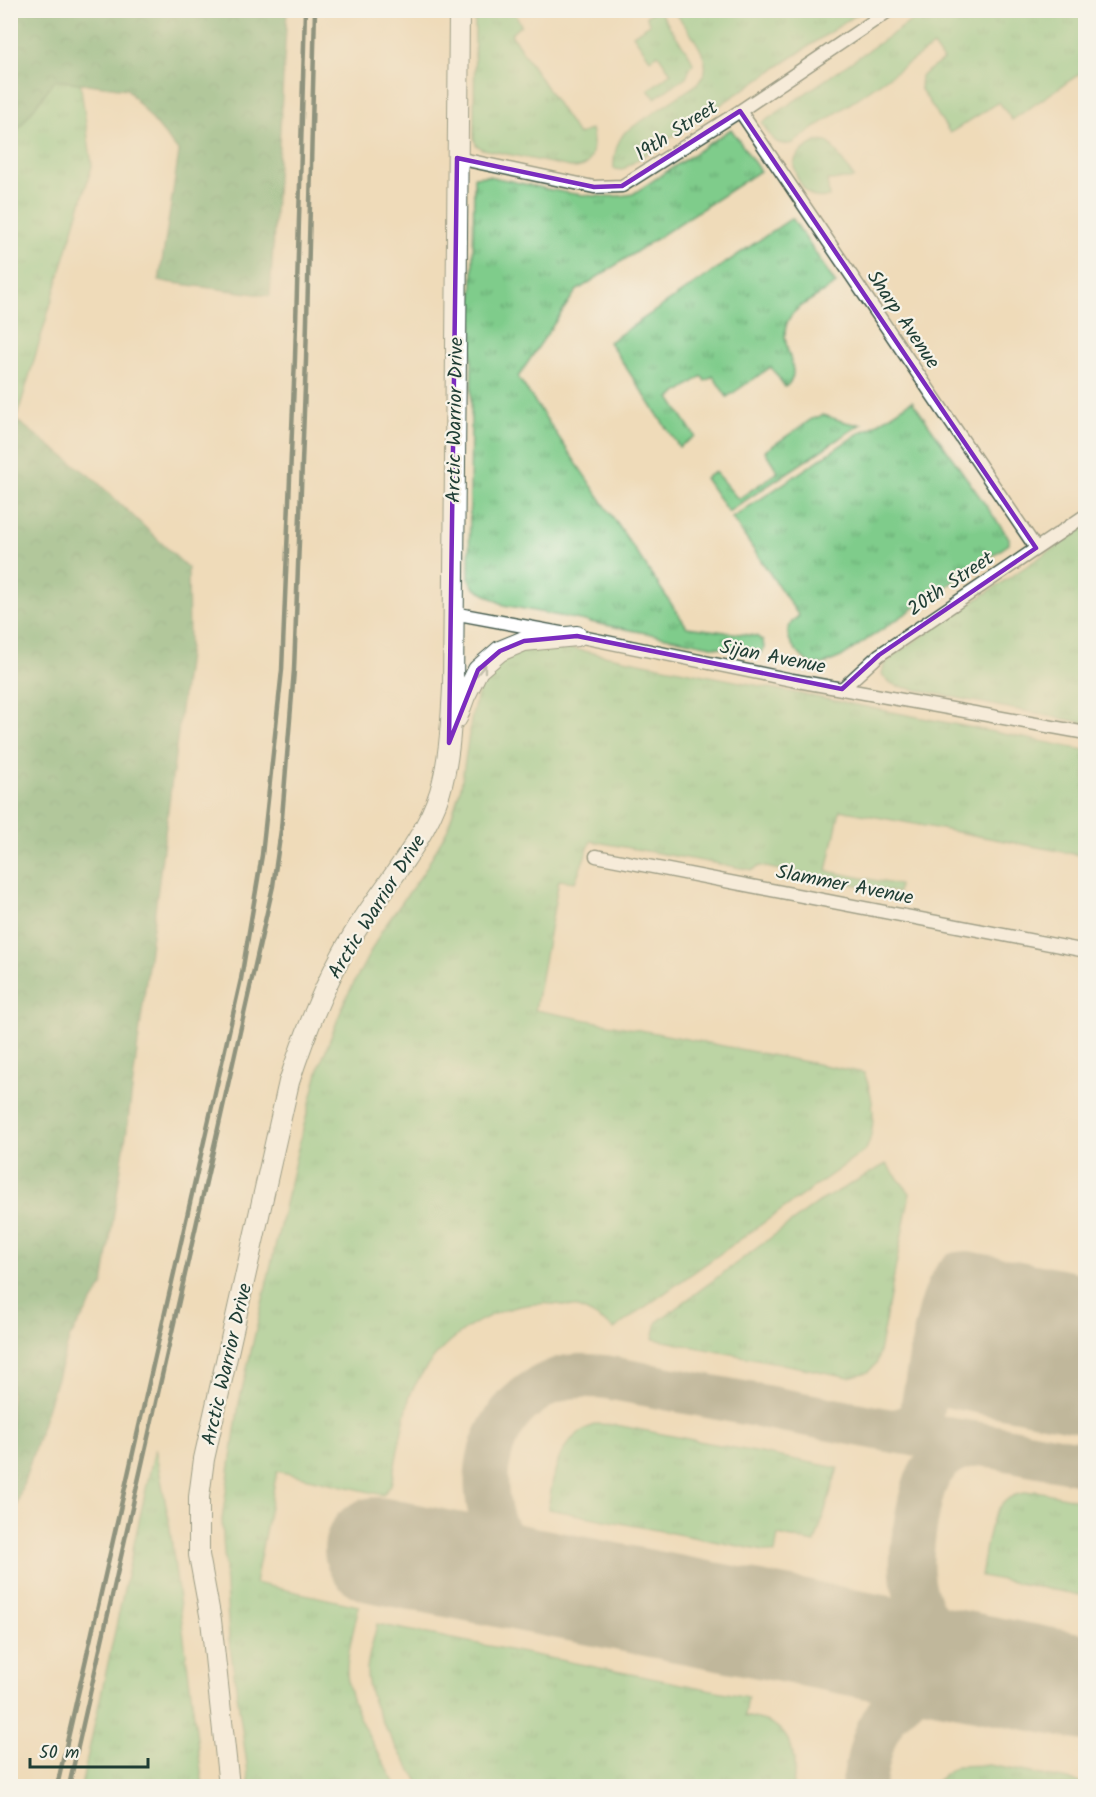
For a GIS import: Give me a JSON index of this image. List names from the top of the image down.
{
  "streets": {
    "main road": ["Arctic Warrior Drive"],
    "street": [
      "19th Street",
      "Sharp Avenue",
      "20th Street",
      "Sijan Avenue",
      "Slammer Avenue"
    ]
  },
  "crossings": [
    ["19th Street", "Sharp Avenue"],
    ["19th Street", "Arctic Warrior Drive"],
    ["Sharp Avenue", "20th Street"],
    ["Arctic Warrior Drive", "Sijan Avenue"],
    ["20th Street", "Sijan Avenue"]
  ],
  "scale_bar": "50 m"
}
